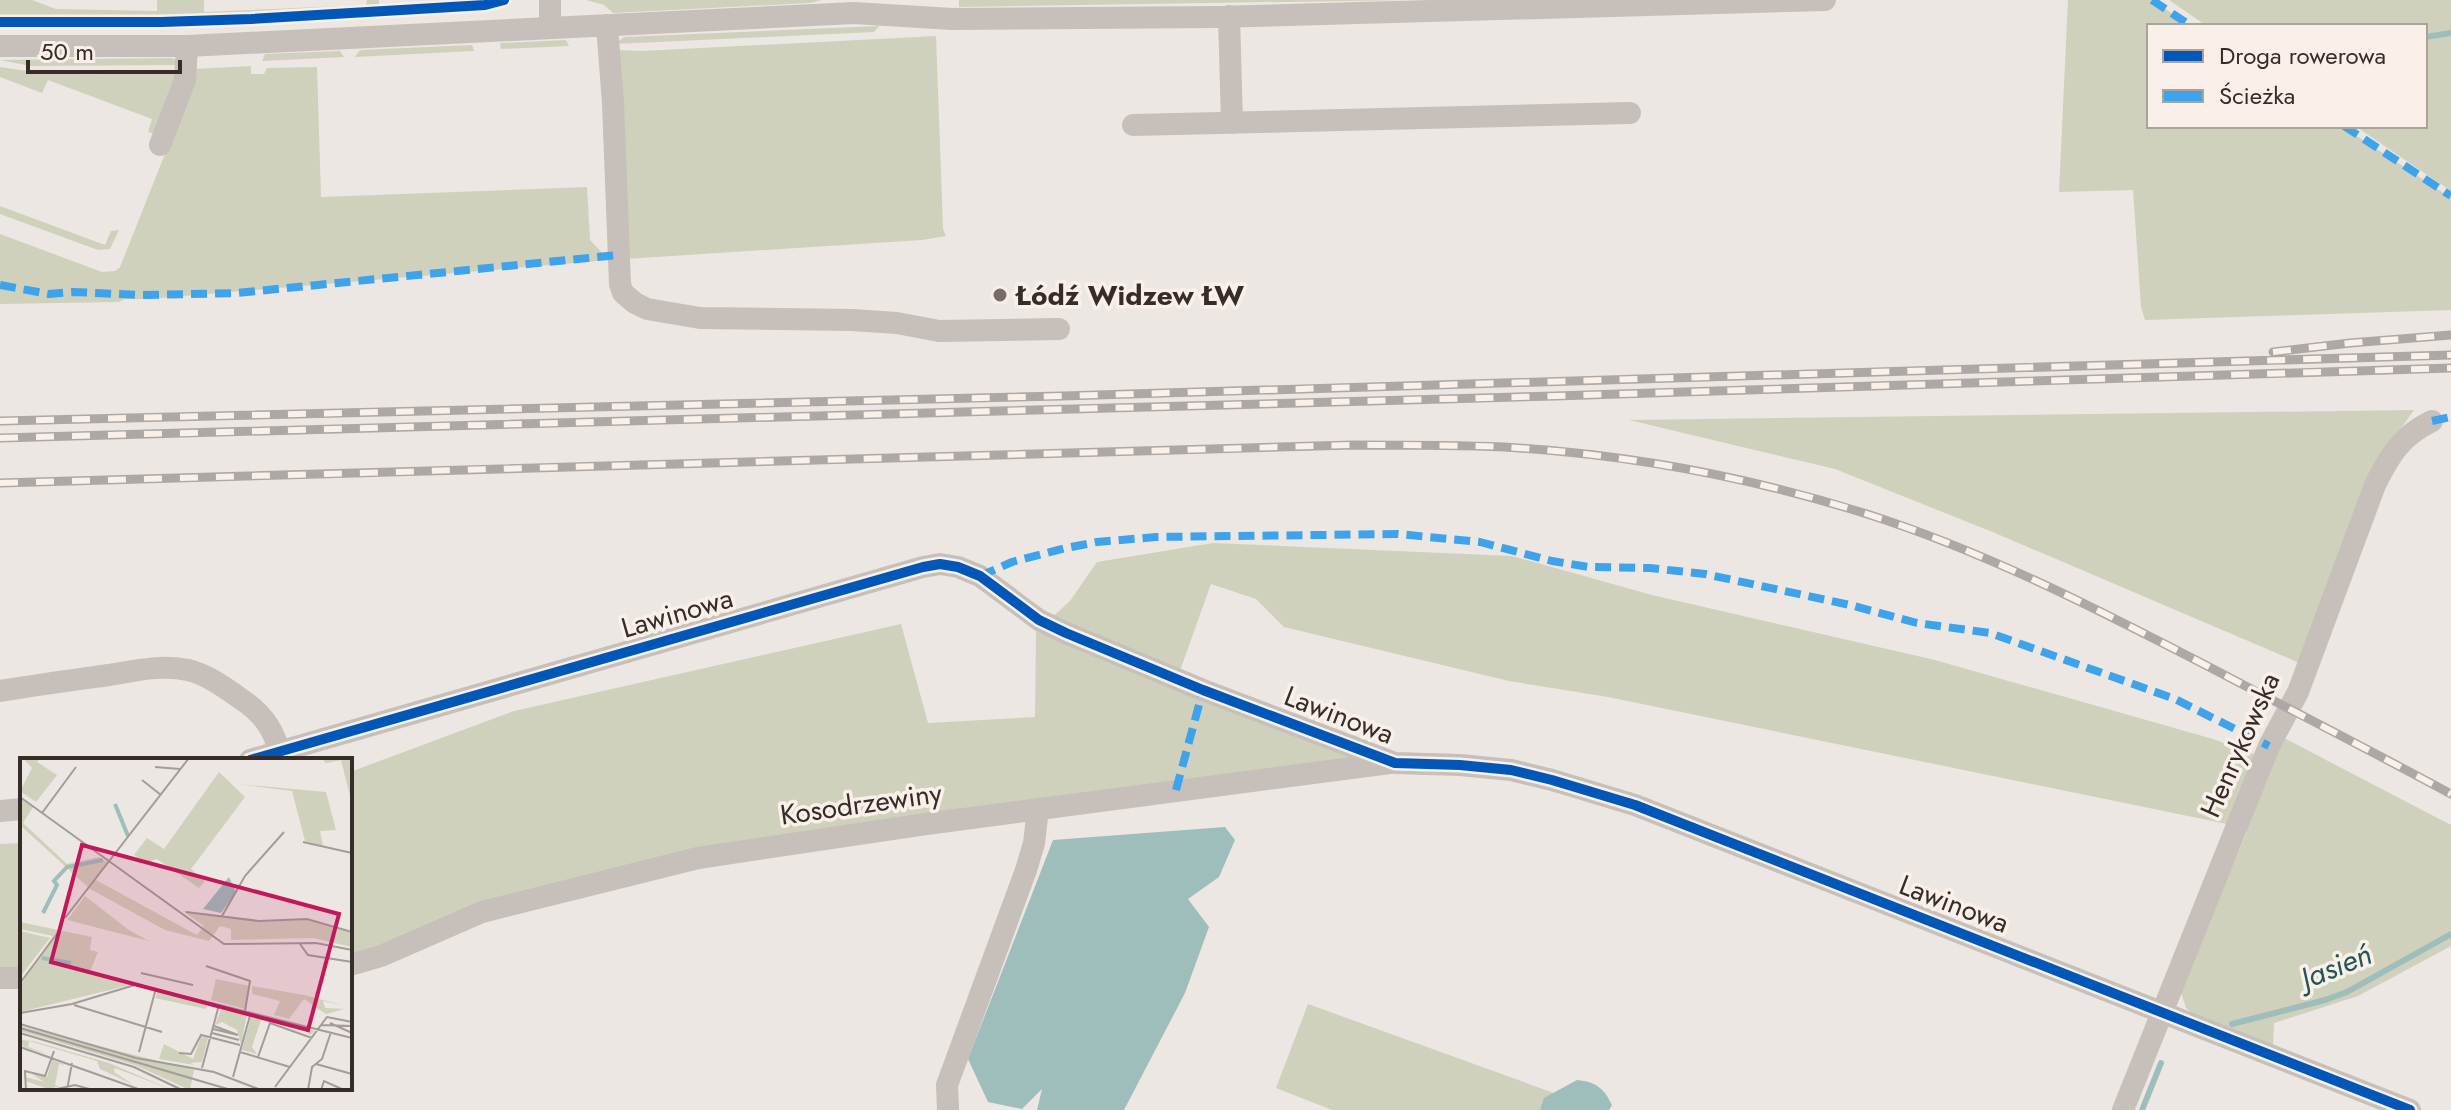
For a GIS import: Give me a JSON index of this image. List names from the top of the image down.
{
  "streets": {
    "street": ["Lawinowa", "Henrykowska", "Kosodrzewiny"]
  },
  "crossings": [
    ["Lawinowa", "Henrykowska"],
    ["Lawinowa", "Kosodrzewiny"]
  ],
  "water": ["Jasień"],
  "places": ["Łódź Widzew ŁW"],
  "legend": ["Droga rowerowa", "Ścieżka"],
  "scale_bar": "50 m"
}
